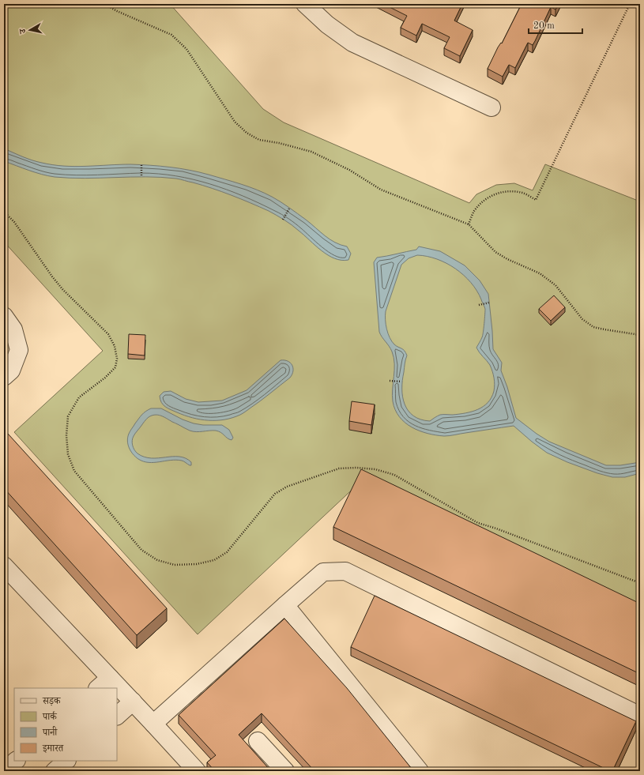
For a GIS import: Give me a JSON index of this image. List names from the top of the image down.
{
  "legend": [
    "सड़क",
    "पार्क",
    "पानी",
    "इमारत"
  ],
  "scale_bar": "20 m",
  "north": "left"
}
